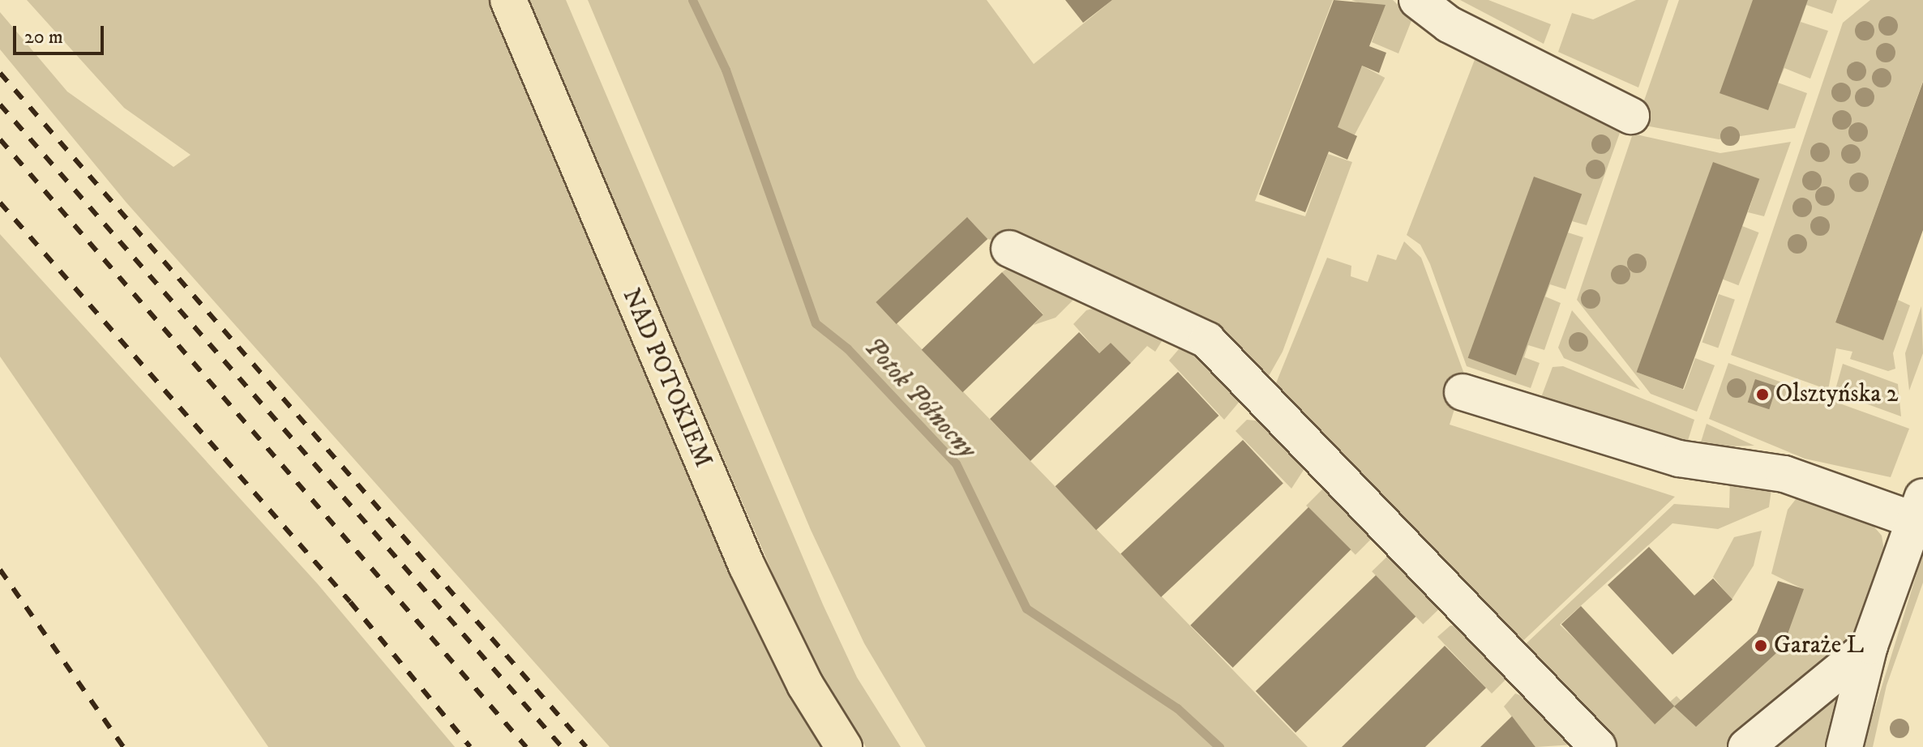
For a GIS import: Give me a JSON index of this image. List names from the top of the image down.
{
  "streets": {
    "main road": ["NAD POTOKIEM"]
  },
  "water": ["Potok Północny"],
  "places": ["Olsztyńska 2", "Garaże L"],
  "scale_bar": "20 m"
}
